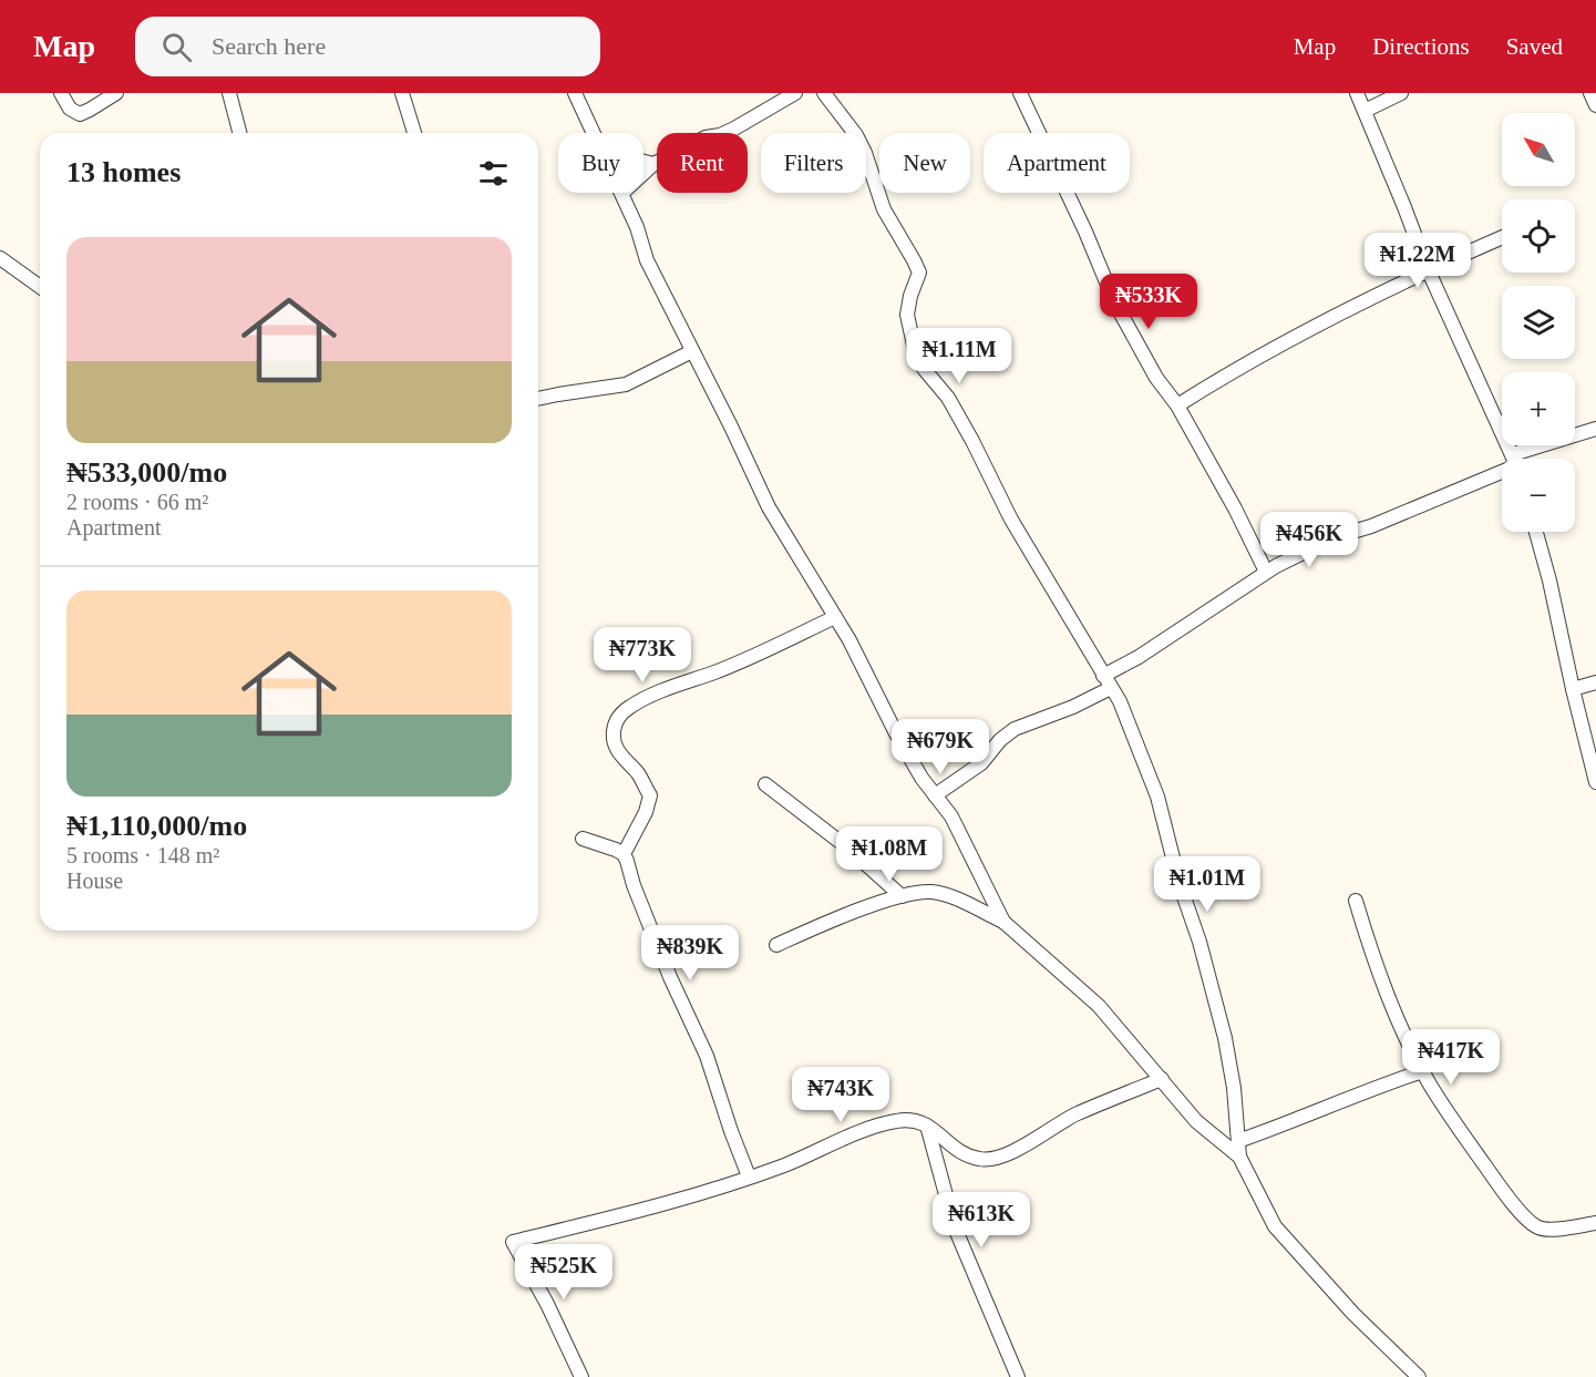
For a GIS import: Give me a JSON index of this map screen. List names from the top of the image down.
{
  "north": "top left",
  "page": {
    "header": "Map",
    "search": "Search here",
    "nav": ["Map", "Directions", "Saved"],
    "map_buttons": ["+", "−"],
    "chip": [
      "Buy",
      "Rent",
      "Filters",
      "New",
      "Apartment"
    ],
    "heading": "13 homes",
    "list": [
      {
        "name": "₦533,000/mo",
        "note": "2 rooms · 66 m² · Apartment"
      },
      {
        "name": "₦1,110,000/mo",
        "note": "5 rooms · 148 m² · House"
      }
    ],
    "price": [
      "₦1.22M",
      "₦533K",
      "₦1.11M",
      "₦456K",
      "₦773K",
      "₦679K",
      "₦1.08M",
      "₦1.01M",
      "₦839K",
      "₦417K",
      "₦743K",
      "₦613K",
      "₦525K"
    ]
  }
}
